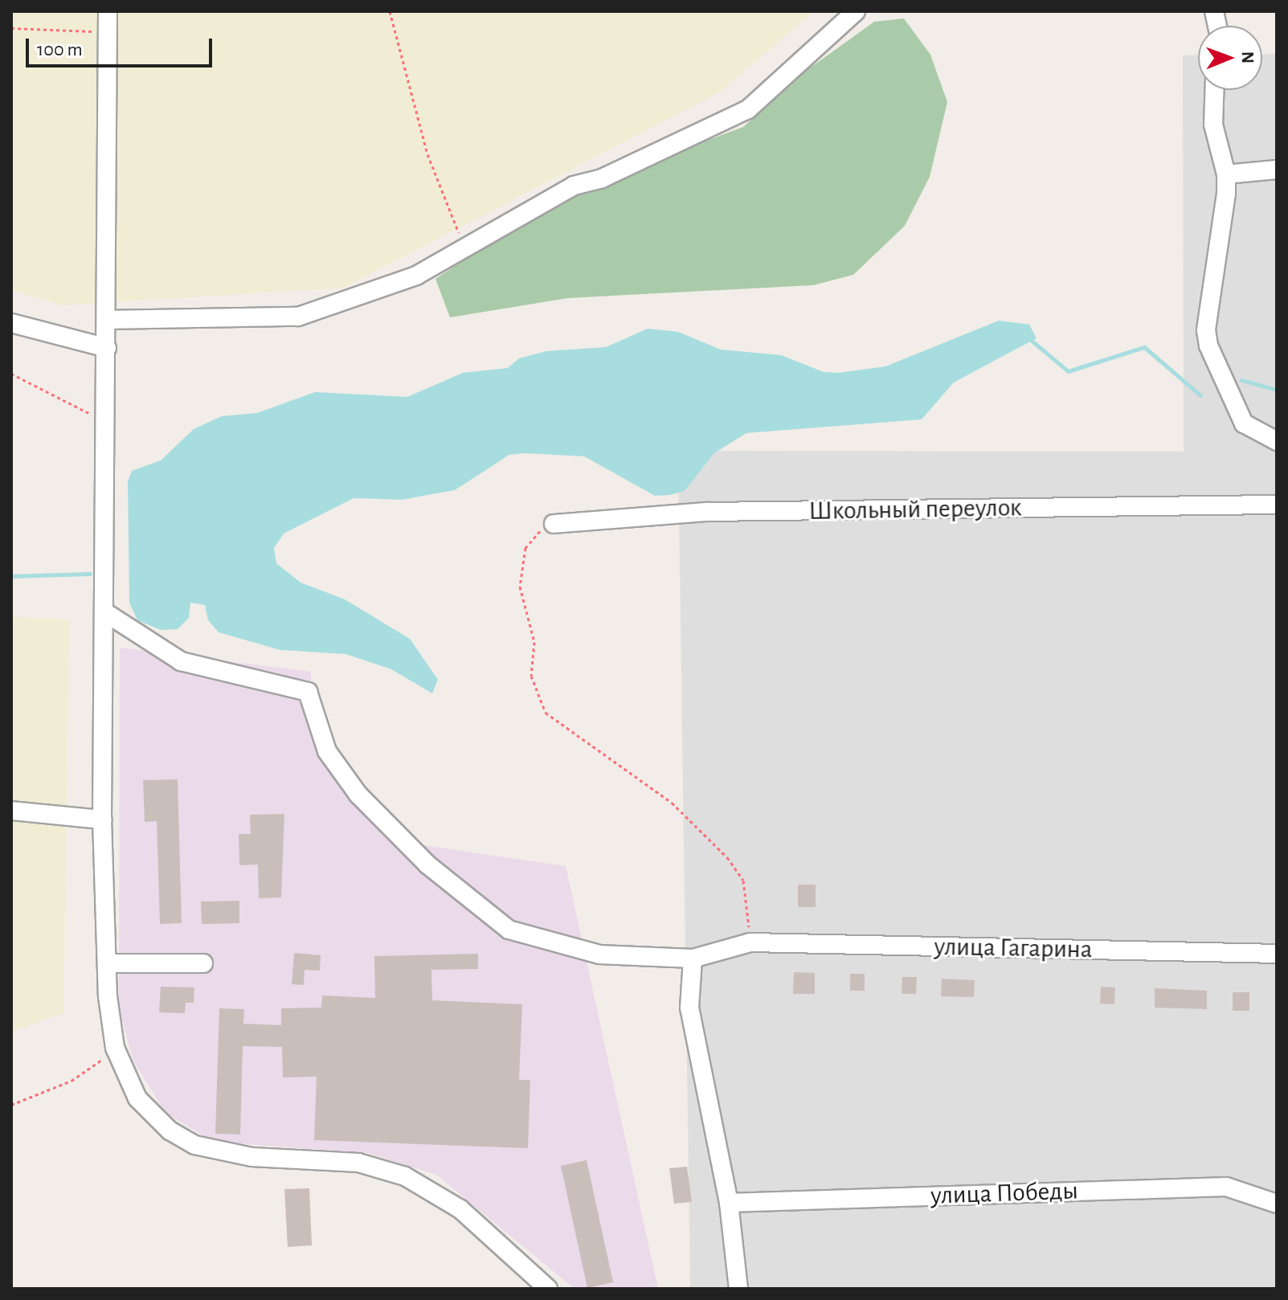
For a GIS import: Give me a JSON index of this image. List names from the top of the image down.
{
  "streets": {
    "street": ["Школьный переулок", "улица Гагарина", "улица Победы"]
  },
  "scale_bar": "100 m",
  "north": "right"
}
